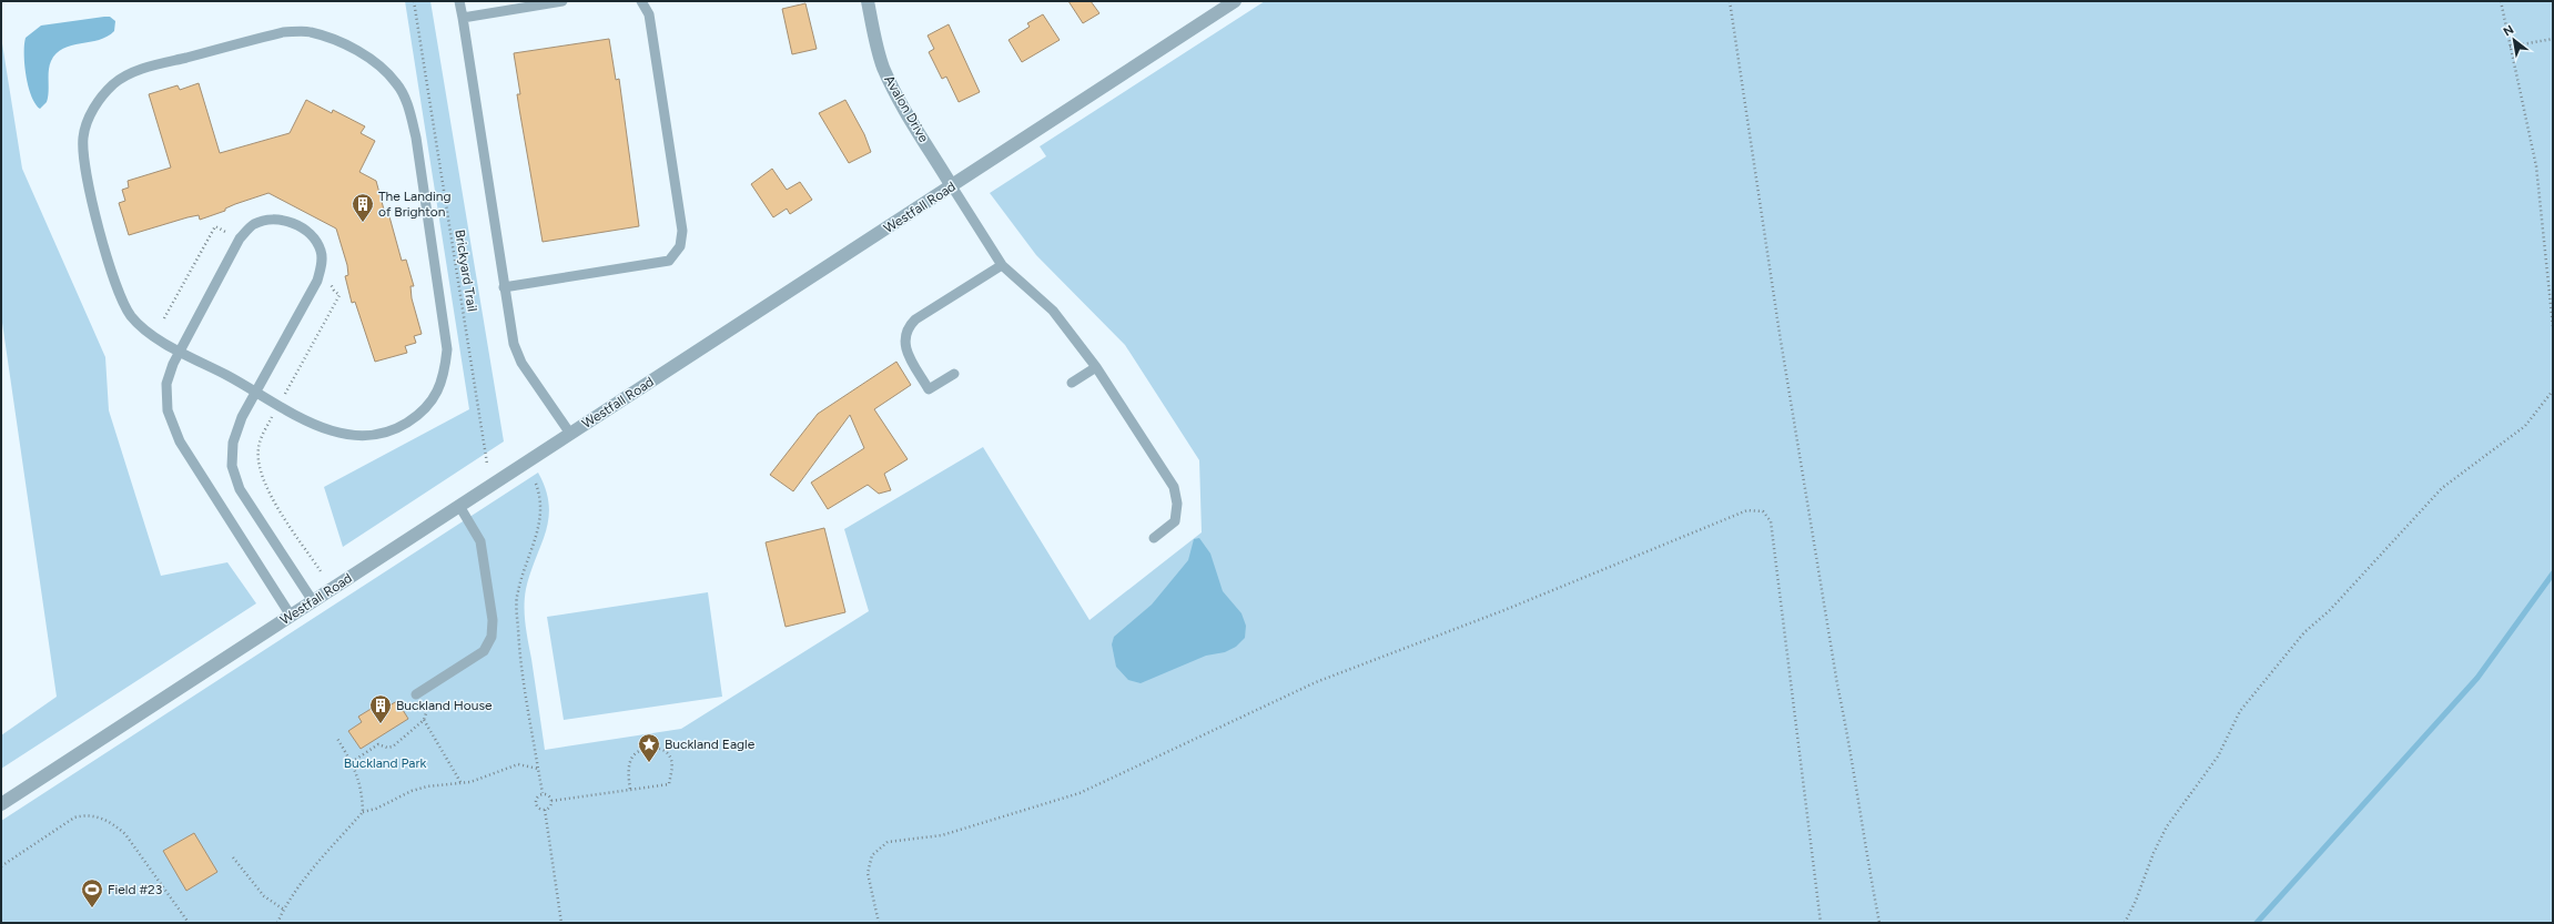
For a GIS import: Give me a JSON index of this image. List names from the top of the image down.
{
  "streets": {
    "street": ["Avalon Drive", "Westfall Road"],
    "path": ["Brickyard Trail"]
  },
  "crossings": [
    ["Avalon Drive", "Westfall Road"]
  ],
  "parks": ["Buckland Park"],
  "places": {
    "building": ["The Landing of Brighton", "Buckland House"],
    "place": ["Buckland Eagle"],
    "sports": ["Field #23"]
  },
  "north": "top left"
}
